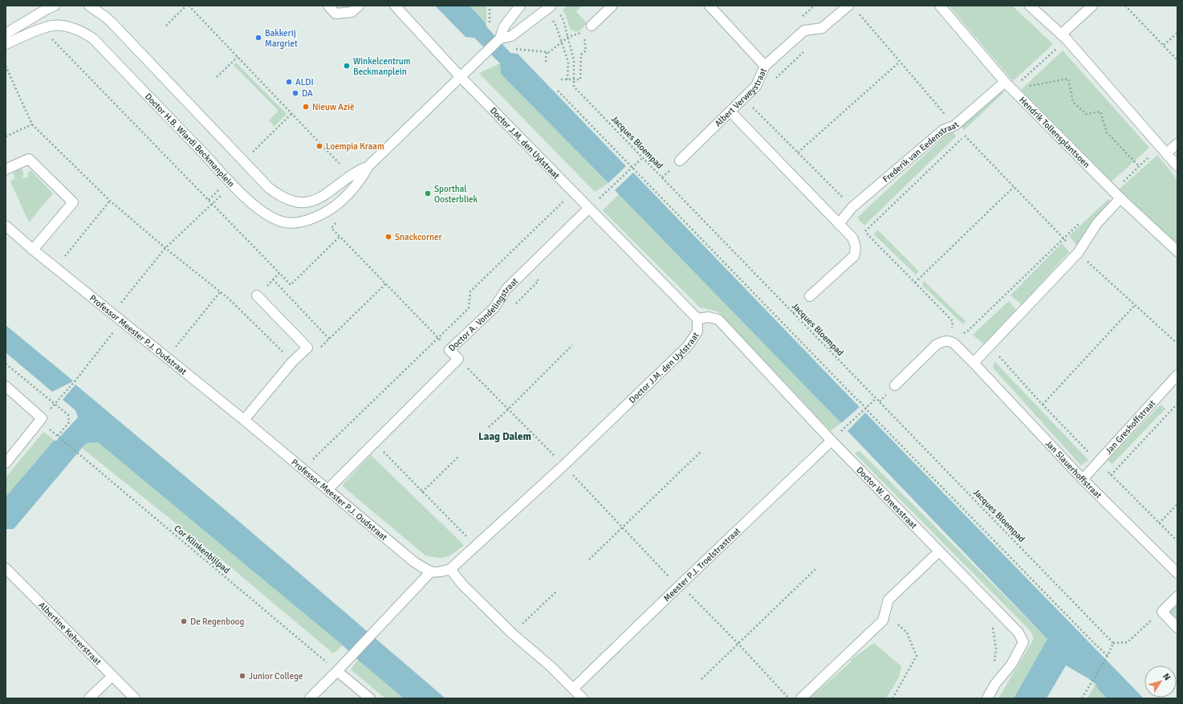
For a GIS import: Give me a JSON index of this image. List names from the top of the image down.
{
  "streets": {
    "street": [
      "Albert Verweystraat",
      "Hendrik Tollensplantsoen",
      "Doctor H.B. Wiardi Beckmanplein",
      "Doctor J.M. den Uylstraat",
      "Frederik van Eedenstraat",
      "Doctor A. Vondelingstraat",
      "Professor Meester P.J. Oudstraat",
      "Jan Greshoffstraat",
      "Jan Slauerhoffstraat",
      "Doctor W. Dreesstraat",
      "Meester P.J. Troelstrastraat",
      "Albertine Kehrerstraat"
    ],
    "path": ["Jacques Bloempad", "Cor Klinkenbijlpad"]
  },
  "crossings": [
    ["Hendrik Tollensplantsoen", "Frederik van Eedenstraat"],
    ["Doctor H.B. Wiardi Beckmanplein", "Doctor J.M. den Uylstraat"],
    ["Doctor J.M. den Uylstraat", "Doctor A. Vondelingstraat"],
    ["Doctor J.M. den Uylstraat", "Professor Meester P.J. Oudstraat"],
    ["Doctor J.M. den Uylstraat", "Doctor W. Dreesstraat"],
    ["Doctor A. Vondelingstraat", "Professor Meester P.J. Oudstraat"],
    ["Jan Greshoffstraat", "Jan Slauerhoffstraat"],
    ["Doctor W. Dreesstraat", "Meester P.J. Troelstrastraat"]
  ],
  "districts": ["Laag Dalem"],
  "places": [
    "Bakkerij Margriet",
    "Winkelcentrum Beckmanplein",
    "ALDI",
    "DA",
    "Nieuw Azië",
    "Loempia Kraam",
    "Sporthal Oosterbliek",
    "Snackcorner",
    "De Regenboog",
    "Junior College"
  ],
  "north": "top right"
}
